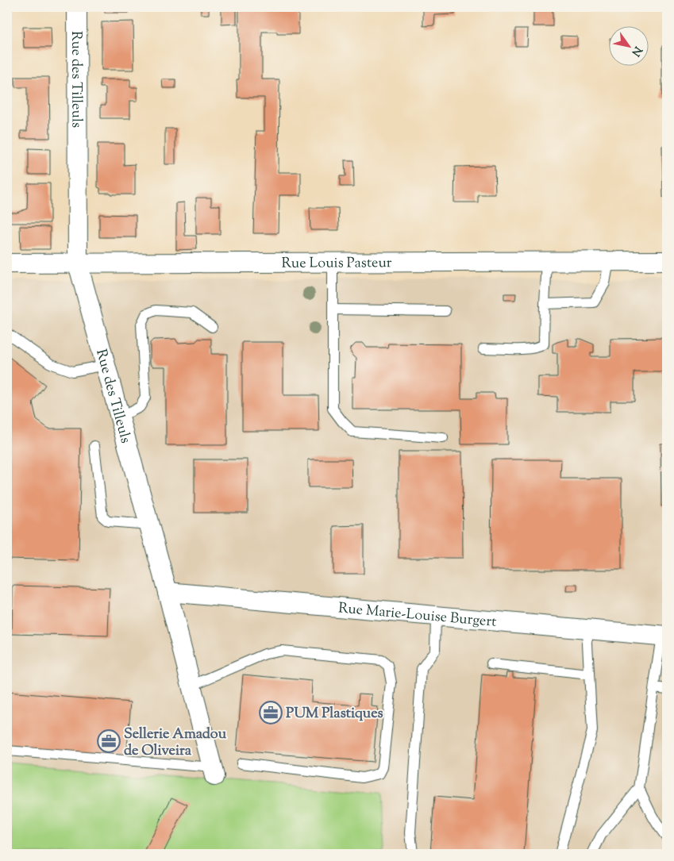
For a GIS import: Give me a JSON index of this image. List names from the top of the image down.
{
  "streets": {
    "street": ["Rue des Tilleuls", "Rue Louis Pasteur", "Rue Marie-Louise Burgert"]
  },
  "crossings": [
    ["Rue des Tilleuls", "Rue Louis Pasteur"],
    ["Rue des Tilleuls", "Rue Marie-Louise Burgert"]
  ],
  "places": {
    "office": ["PUM Plastiques", "Sellerie Amadou de Oliveira"]
  },
  "north": "bottom right"
}
